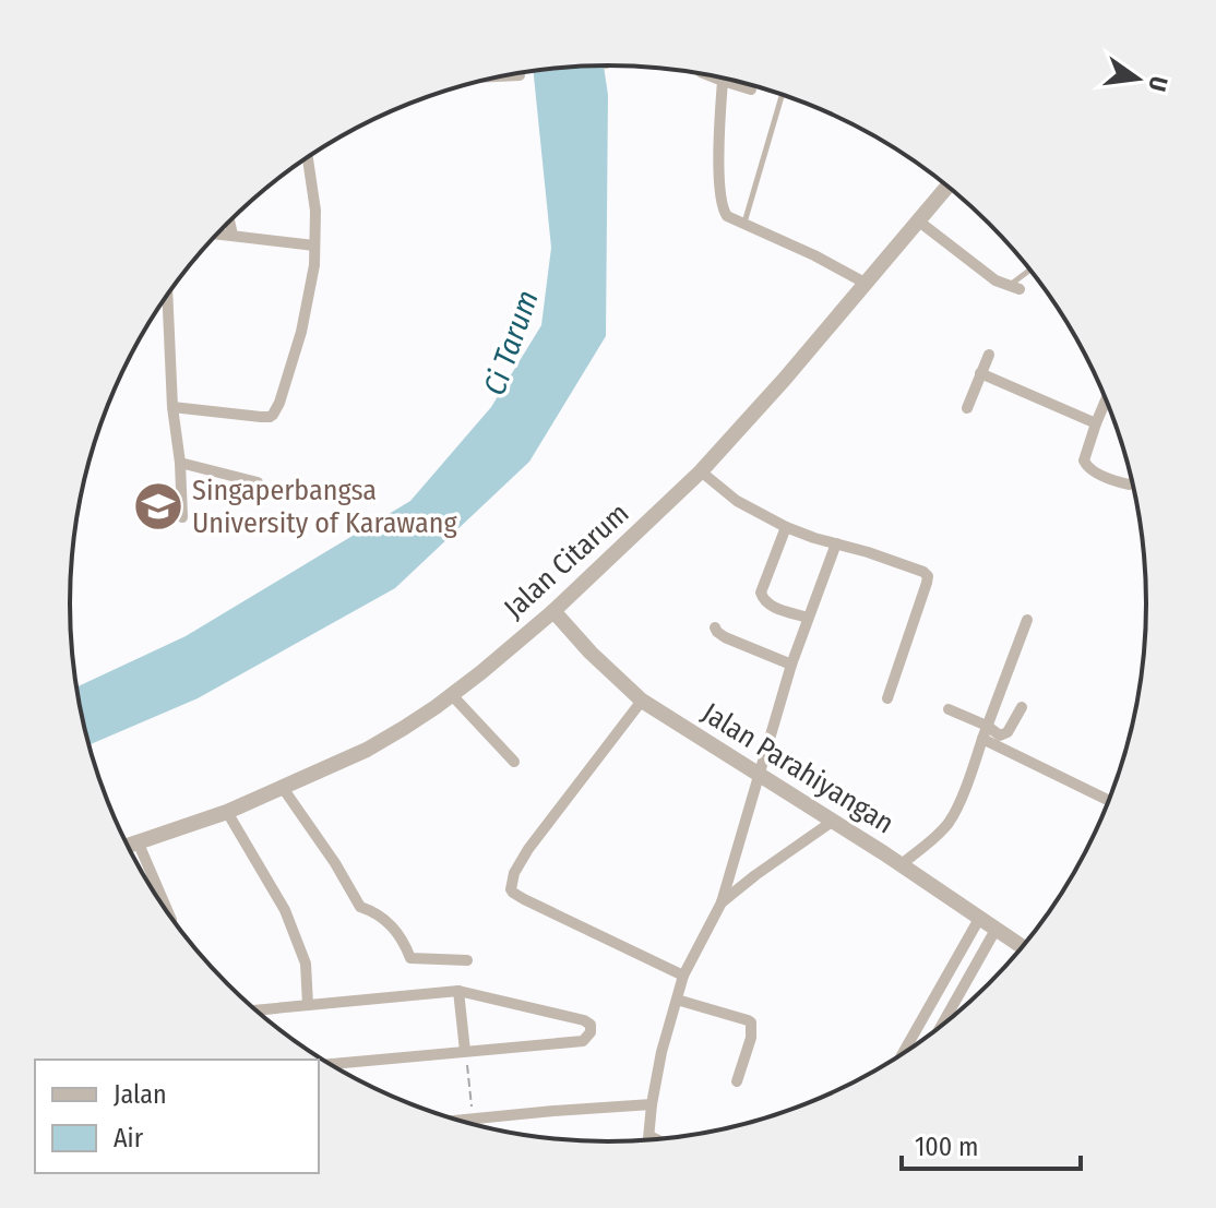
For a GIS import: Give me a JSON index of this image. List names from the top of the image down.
{
  "streets": {
    "street": ["Jalan Citarum", "Jalan Parahiyangan"]
  },
  "crossings": [
    ["Jalan Citarum", "Jalan Parahiyangan"]
  ],
  "water": ["Ci Tarum"],
  "places": {
    "school or university": ["Singaperbangsa University of Karawang"]
  },
  "legend": ["Jalan", "Air"],
  "scale_bar": "100 m",
  "north": "right"
}
